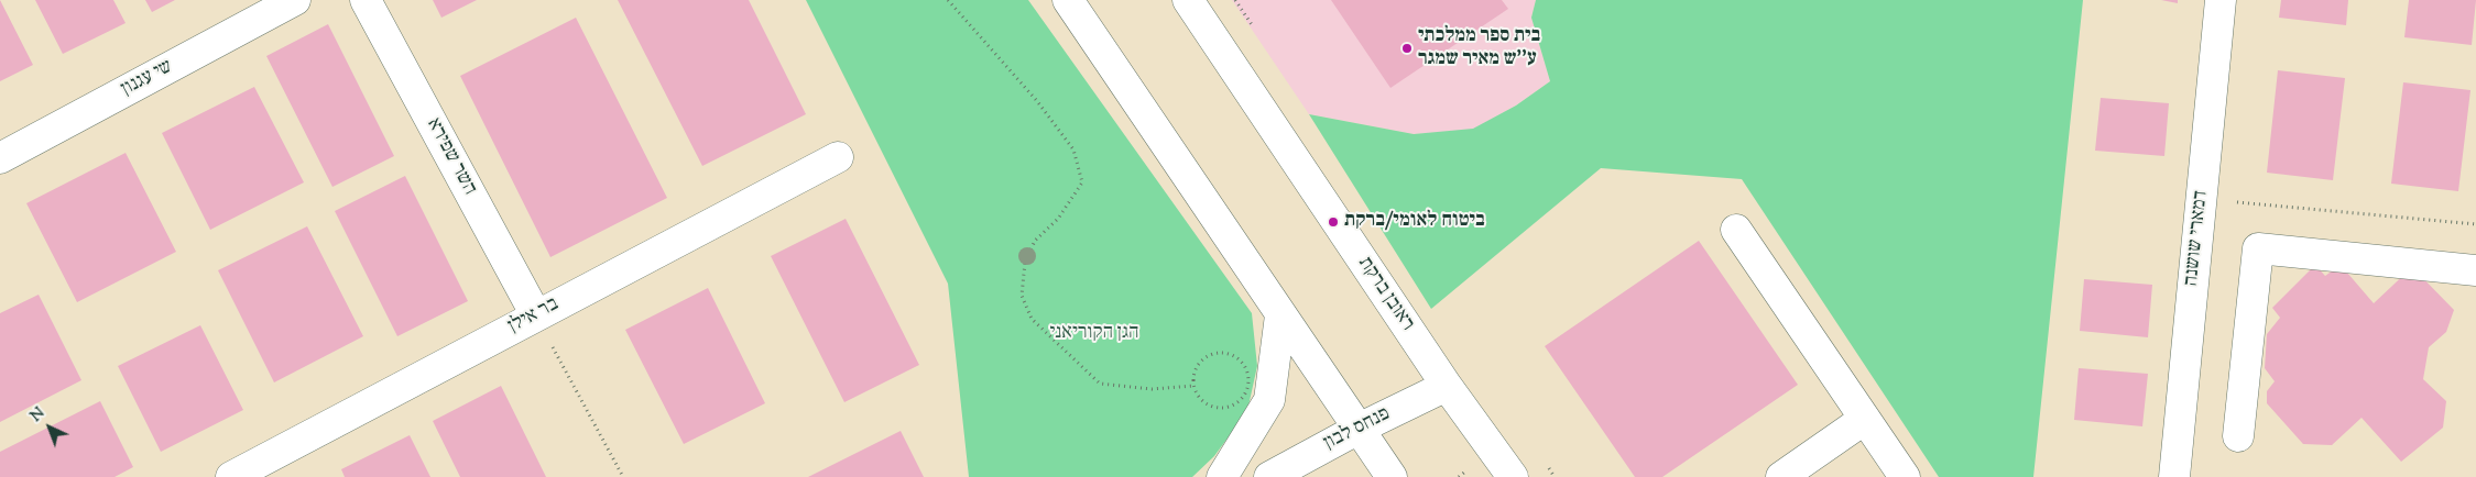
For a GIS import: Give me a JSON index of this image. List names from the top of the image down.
{
  "streets": {
    "street": [
      "שי עגנון",
      "השר שפירא",
      "דמארי שושנה",
      "ראובן ברקת",
      "בר אילן",
      "פנחס לבון"
    ]
  },
  "crossings": [
    ["השר שפירא", "בר אילן"],
    ["ראובן ברקת", "פנחס לבון"]
  ],
  "parks": ["הגן הקוריאני"],
  "places": ["בית ספר ממלכתי ע’’ש מאיר שמגר", "ביטוח לאומי/ברקת"],
  "north": "top left"
}
